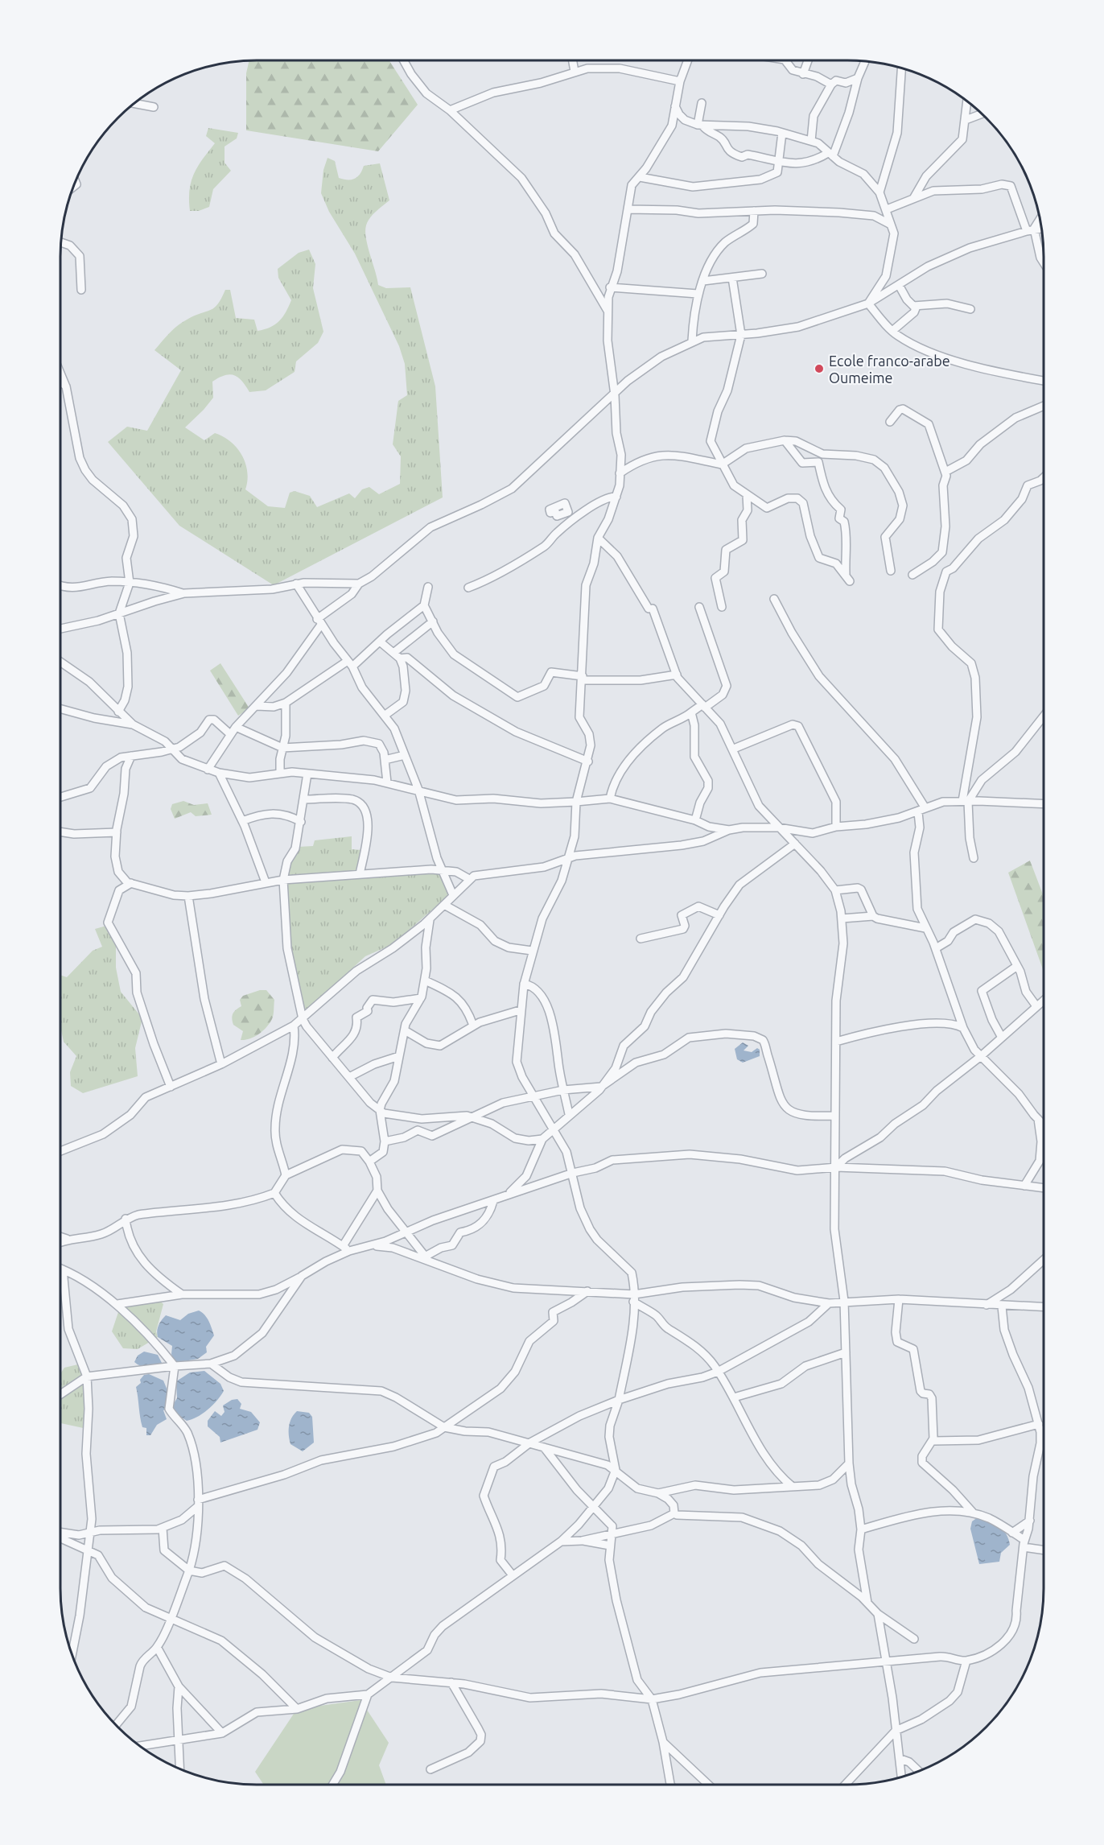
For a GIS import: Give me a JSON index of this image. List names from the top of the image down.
{
  "places": ["Ecole franco-arabe Oumeime"]
}
